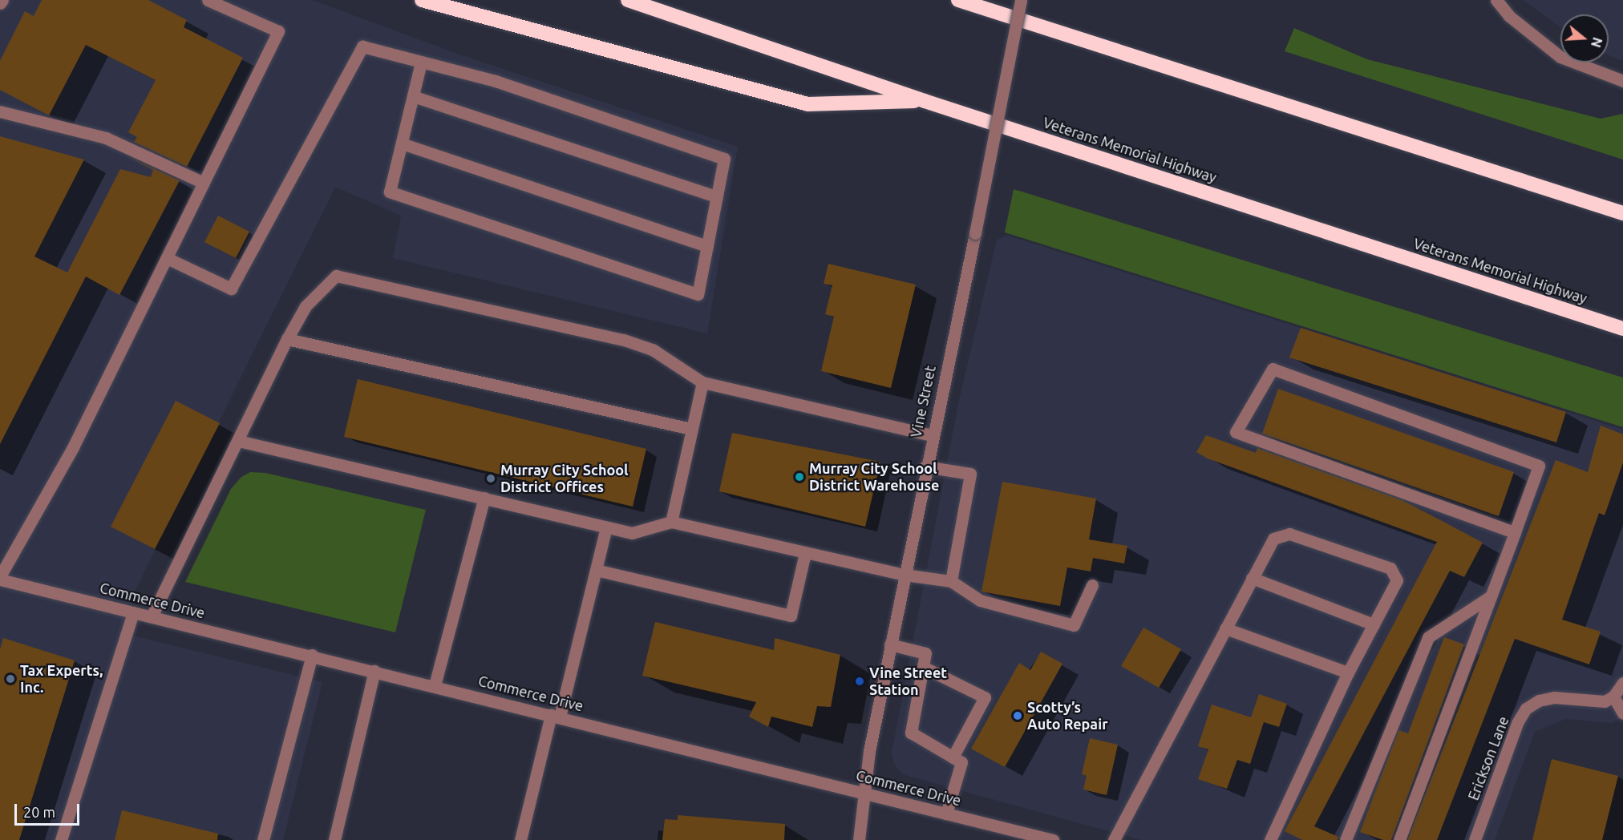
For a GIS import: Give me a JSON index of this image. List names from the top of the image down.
{
  "streets": {
    "highway": ["Veterans Memorial Highway"],
    "street": ["Vine Street", "Commerce Drive", "Erickson Lane"]
  },
  "crossings": [
    ["Vine Street", "Commerce Drive"]
  ],
  "places": [
    "Murray City School District Warehouse",
    "Murray City School District Offices",
    "Tax Experts, Inc.",
    "Vine Street Station",
    "Scotty’s Auto Repair"
  ],
  "scale_bar": "20 m",
  "north": "right"
}
